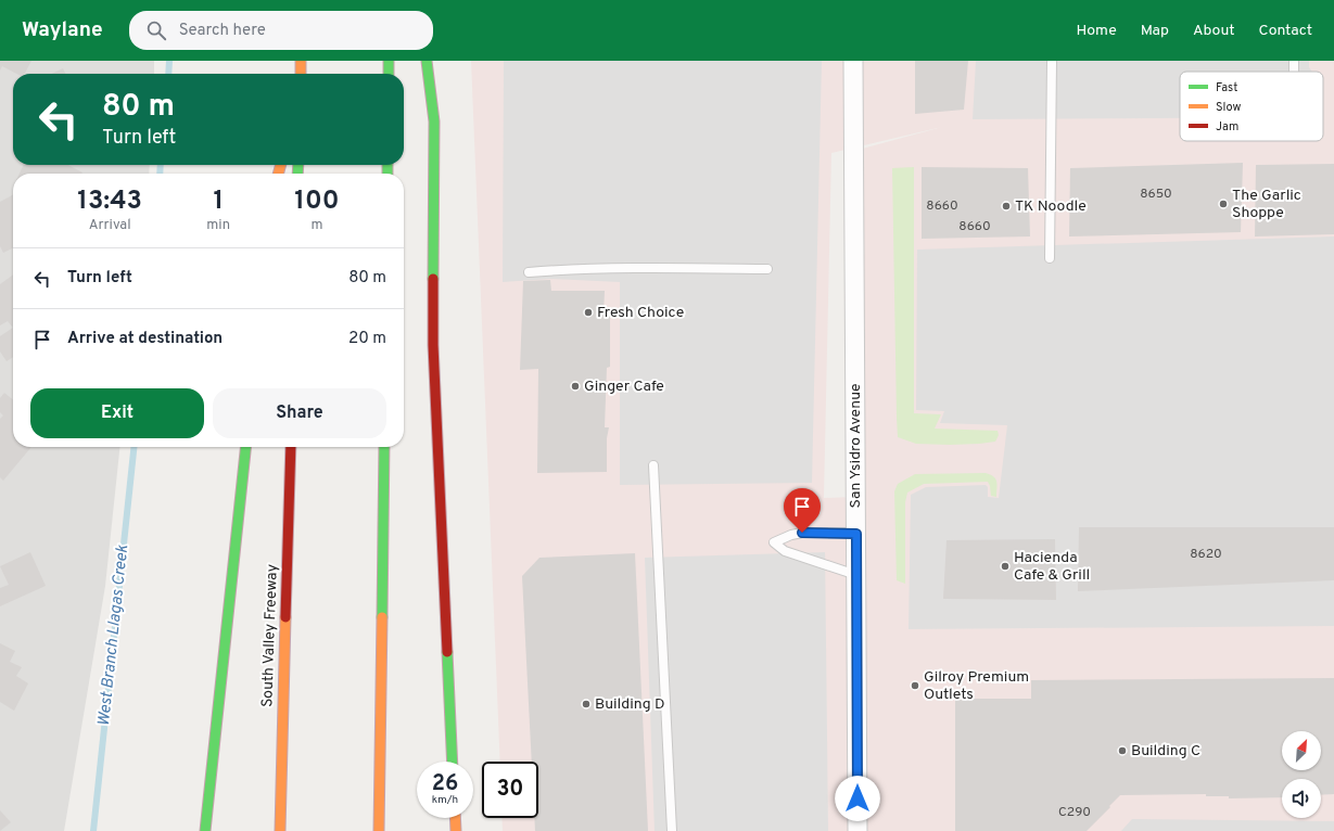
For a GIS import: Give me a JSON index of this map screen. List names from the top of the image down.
{
  "streets": {
    "highway": ["South Valley Freeway"],
    "street": ["San Ysidro Avenue"]
  },
  "water": ["West Branch Llagas Creek"],
  "places": [
    "The Garlic Shoppe",
    "TK Noodle",
    "Fresh Choice",
    "Ginger Cafe",
    "Hacienda Cafe & Grill",
    "Gilroy Premium Outlets",
    "Building D",
    "Building C"
  ],
  "house_numbers": [
    "8650",
    "8660",
    "8660",
    "8620",
    "C290"
  ],
  "legend": ["Fast", "Slow", "Jam"],
  "north": "top right",
  "page": {
    "header": "Waylane",
    "search": "Search here",
    "nav": [
      "Home",
      "Map",
      "About",
      "Contact"
    ],
    "turn": ["80 m", "Turn left"],
    "eta": [
      "13:43",
      "Arrival",
      "1",
      "min",
      "100",
      "m"
    ],
    "list": [
      {
        "name": "Turn left",
        "value": "80 m"
      },
      {
        "name": "Arrive at destination",
        "value": "20 m"
      }
    ],
    "buttons": ["Exit", "Share"],
    "speed": "26 km/h",
    "limit": "30"
  }
}
